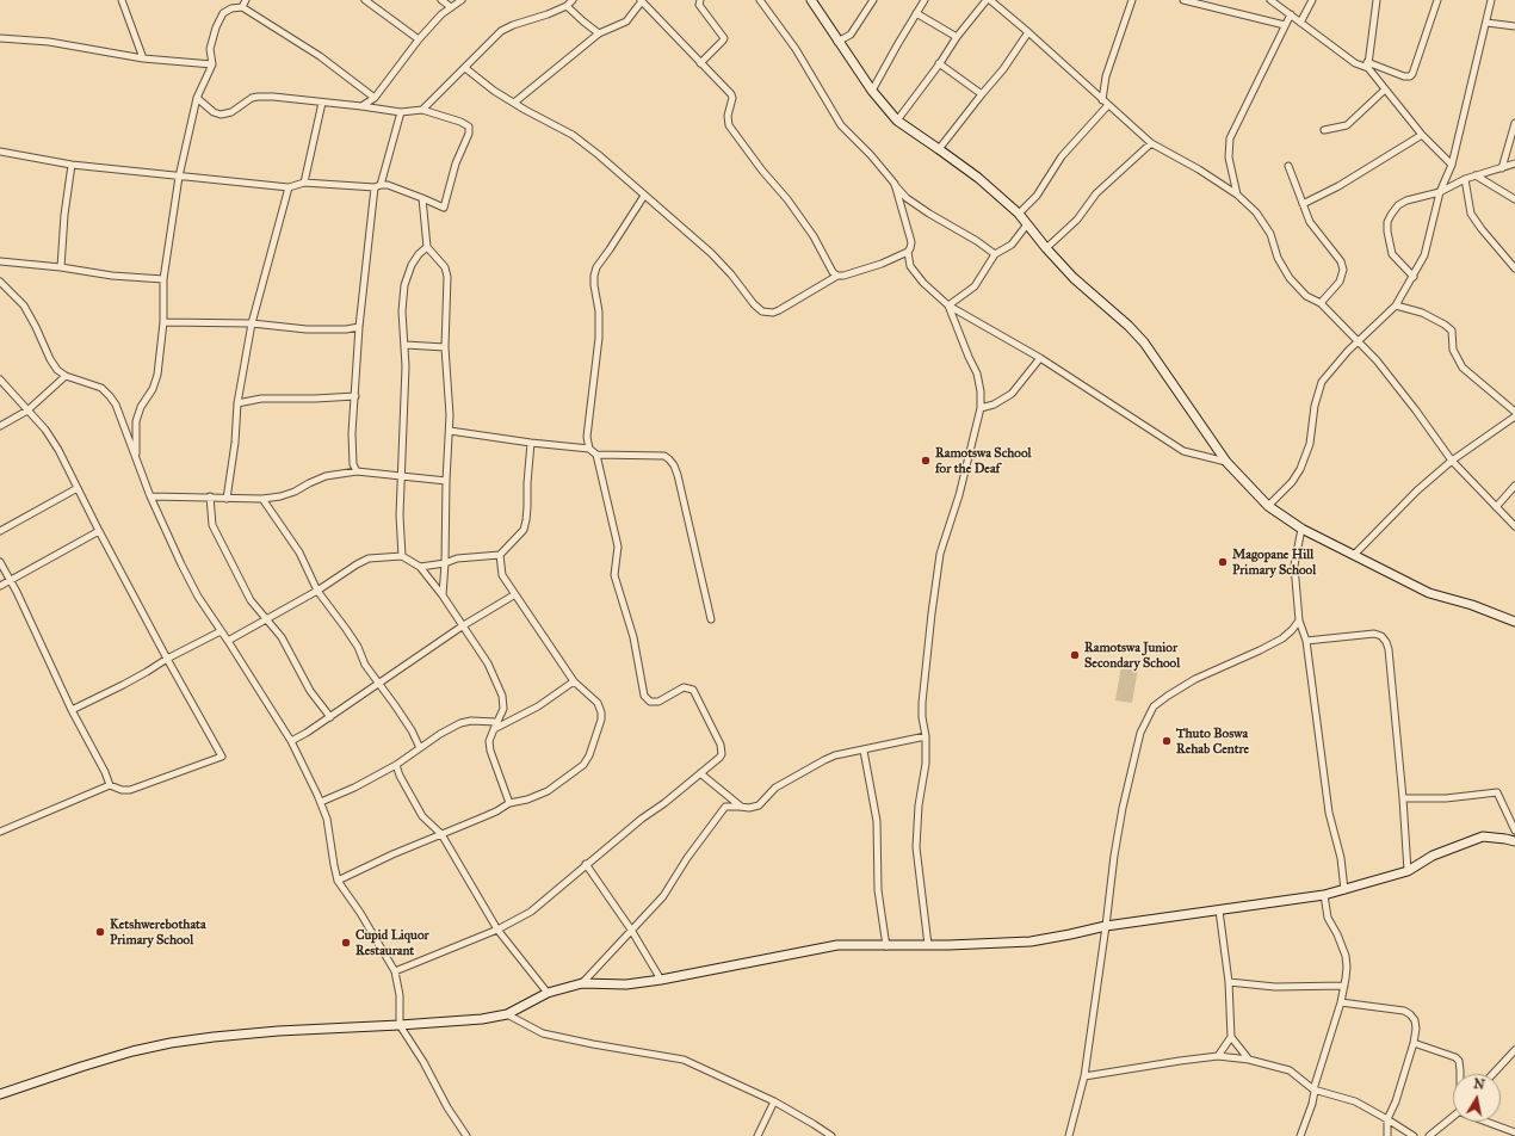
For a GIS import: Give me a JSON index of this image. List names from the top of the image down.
{
  "places": [
    "Ramotswa School for the Deaf",
    "Magopane Hill Primary School",
    "Ramotswa Junior Secondary School",
    "Thuto Boswa Rehab Centre",
    "Ketshwerebothata Primary School",
    "Cupid Liquor Restaurant"
  ],
  "north": "top"
}
